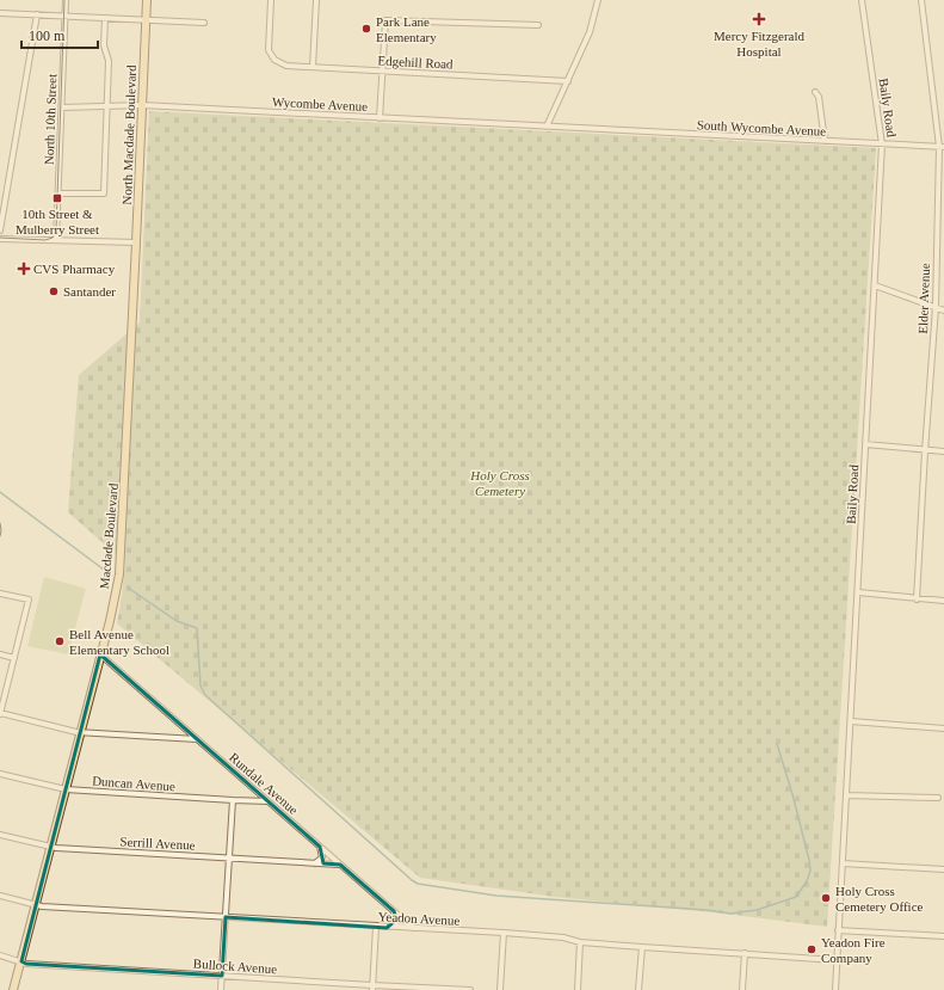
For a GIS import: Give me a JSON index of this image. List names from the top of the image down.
{
  "streets": {
    "main road": ["North Macdade Boulevard", "Macdade Boulevard"],
    "street": [
      "Edgehill Road",
      "Wycombe Avenue",
      "Baily Road",
      "North 10th Street",
      "South Wycombe Avenue",
      "Elder Avenue",
      "Duncan Avenue",
      "Rundale Avenue",
      "Serrill Avenue",
      "Yeadon Avenue",
      "Bullock Avenue"
    ]
  },
  "crossings": [
    ["Wycombe Avenue", "North 10th Street"],
    ["Wycombe Avenue", "South Wycombe Avenue"],
    ["Wycombe Avenue", "North Macdade Boulevard"],
    ["Baily Road", "South Wycombe Avenue"],
    ["Baily Road", "Yeadon Avenue"],
    ["South Wycombe Avenue", "Elder Avenue"],
    ["North Macdade Boulevard", "Macdade Boulevard"],
    ["Macdade Boulevard", "Duncan Avenue"],
    ["Macdade Boulevard", "Rundale Avenue"],
    ["Macdade Boulevard", "Serrill Avenue"],
    ["Macdade Boulevard", "Yeadon Avenue"],
    ["Macdade Boulevard", "Bullock Avenue"],
    ["Duncan Avenue", "Rundale Avenue"],
    ["Rundale Avenue", "Serrill Avenue"],
    ["Rundale Avenue", "Yeadon Avenue"]
  ],
  "parks": ["Holy Cross Cemetery"],
  "places": {
    "health": ["Mercy Fitzgerald Hospital", "CVS Pharmacy"],
    "other": [
      "Park Lane Elementary",
      "Santander",
      "Bell Avenue Elementary School",
      "Holy Cross Cemetery Office",
      "Yeadon Fire Company"
    ],
    "transit": ["10th Street & Mulberry Street"]
  },
  "scale_bar": "100 m"
}
